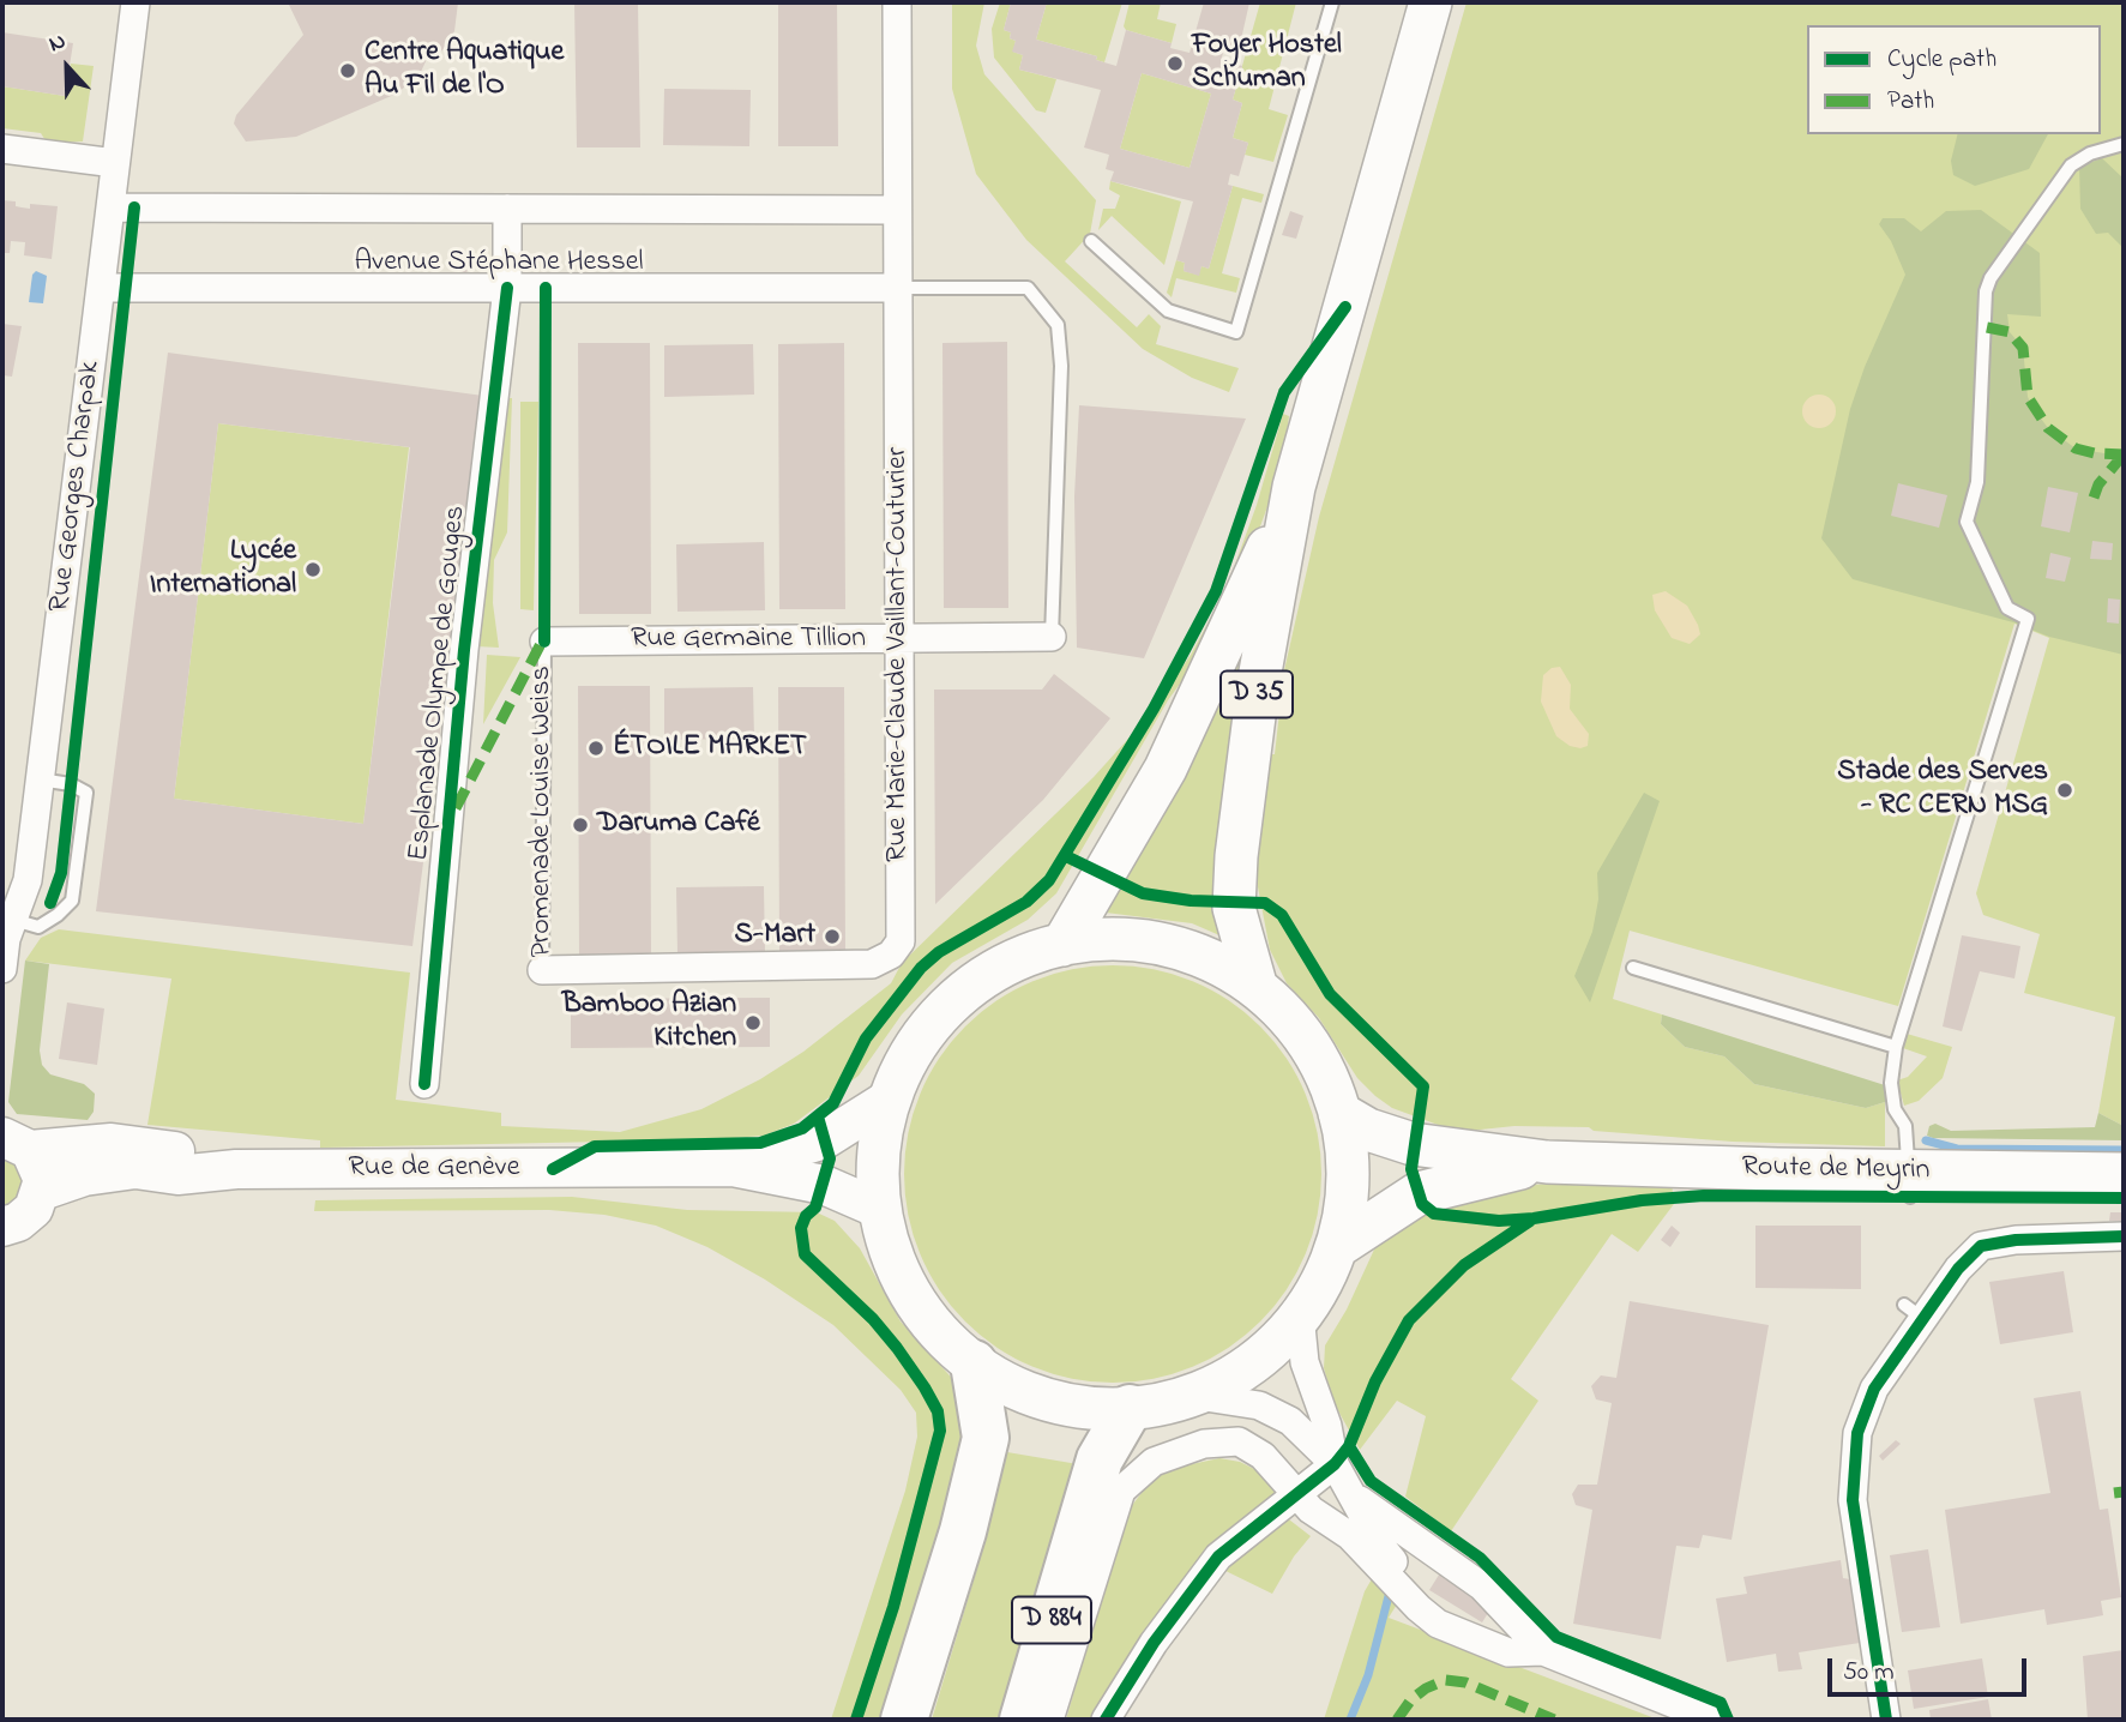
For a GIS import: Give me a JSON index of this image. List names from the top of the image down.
{
  "streets": {
    "highway": ["D 884"],
    "main road": ["D 35", "Route de Meyrin"],
    "street": [
      "Avenue Stéphane Hessel",
      "Rue Georges Charpak",
      "Rue Germaine Tillion",
      "Rue Marie-Claude Vaillant-Couturier",
      "Esplanade Olympe de Gouges",
      "Rue de Genève"
    ],
    "lane": ["Promenade Louise Weiss"]
  },
  "crossings": [
    ["Avenue Stéphane Hessel", "Rue Georges Charpak"],
    ["Avenue Stéphane Hessel", "Rue Marie-Claude Vaillant-Couturier"],
    ["Avenue Stéphane Hessel", "Esplanade Olympe de Gouges"],
    ["Rue Germaine Tillion", "Rue Marie-Claude Vaillant-Couturier"],
    ["Rue Germaine Tillion", "Promenade Louise Weiss"],
    ["Rue Marie-Claude Vaillant-Couturier", "Promenade Louise Weiss"]
  ],
  "places": [
    "Foyer Hostel Schuman",
    "Centre Aquatique Au Fil de l'O",
    "Lycée International",
    "ÉTOILE MARKET",
    "Stade des Serves - RC CERN MSG",
    "Daruma Café",
    "S-Mart",
    "Bamboo Azian Kitchen"
  ],
  "legend": ["Cycle path", "Path"],
  "scale_bar": "50 m",
  "north": "top"
}
